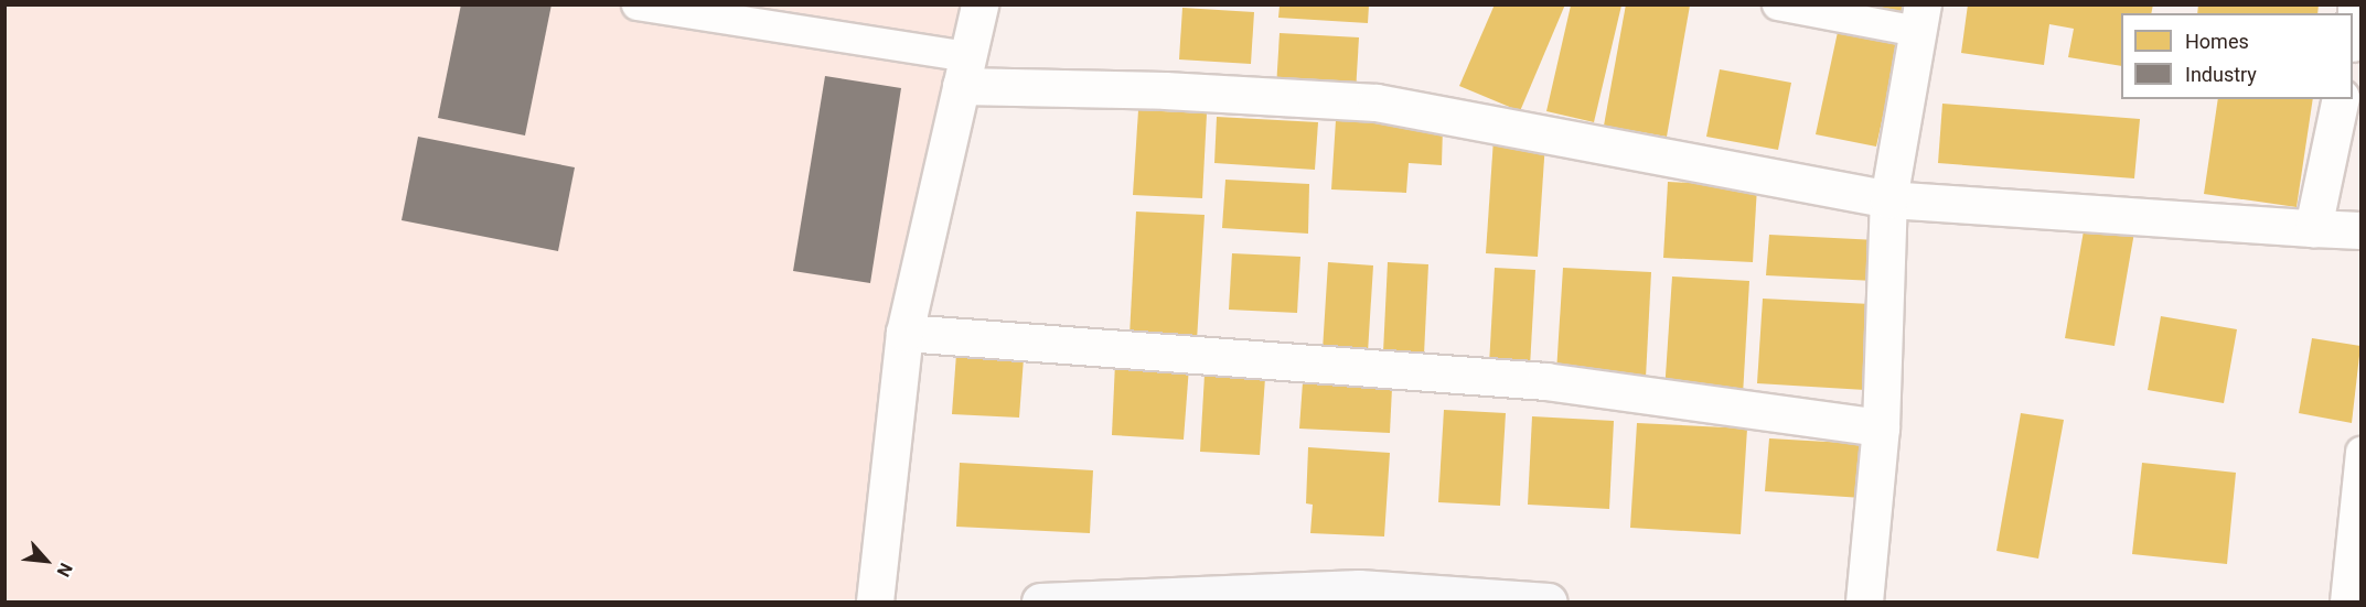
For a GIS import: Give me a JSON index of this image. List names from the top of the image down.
{
  "legend": ["Homes", "Industry"],
  "north": "bottom right"
}
